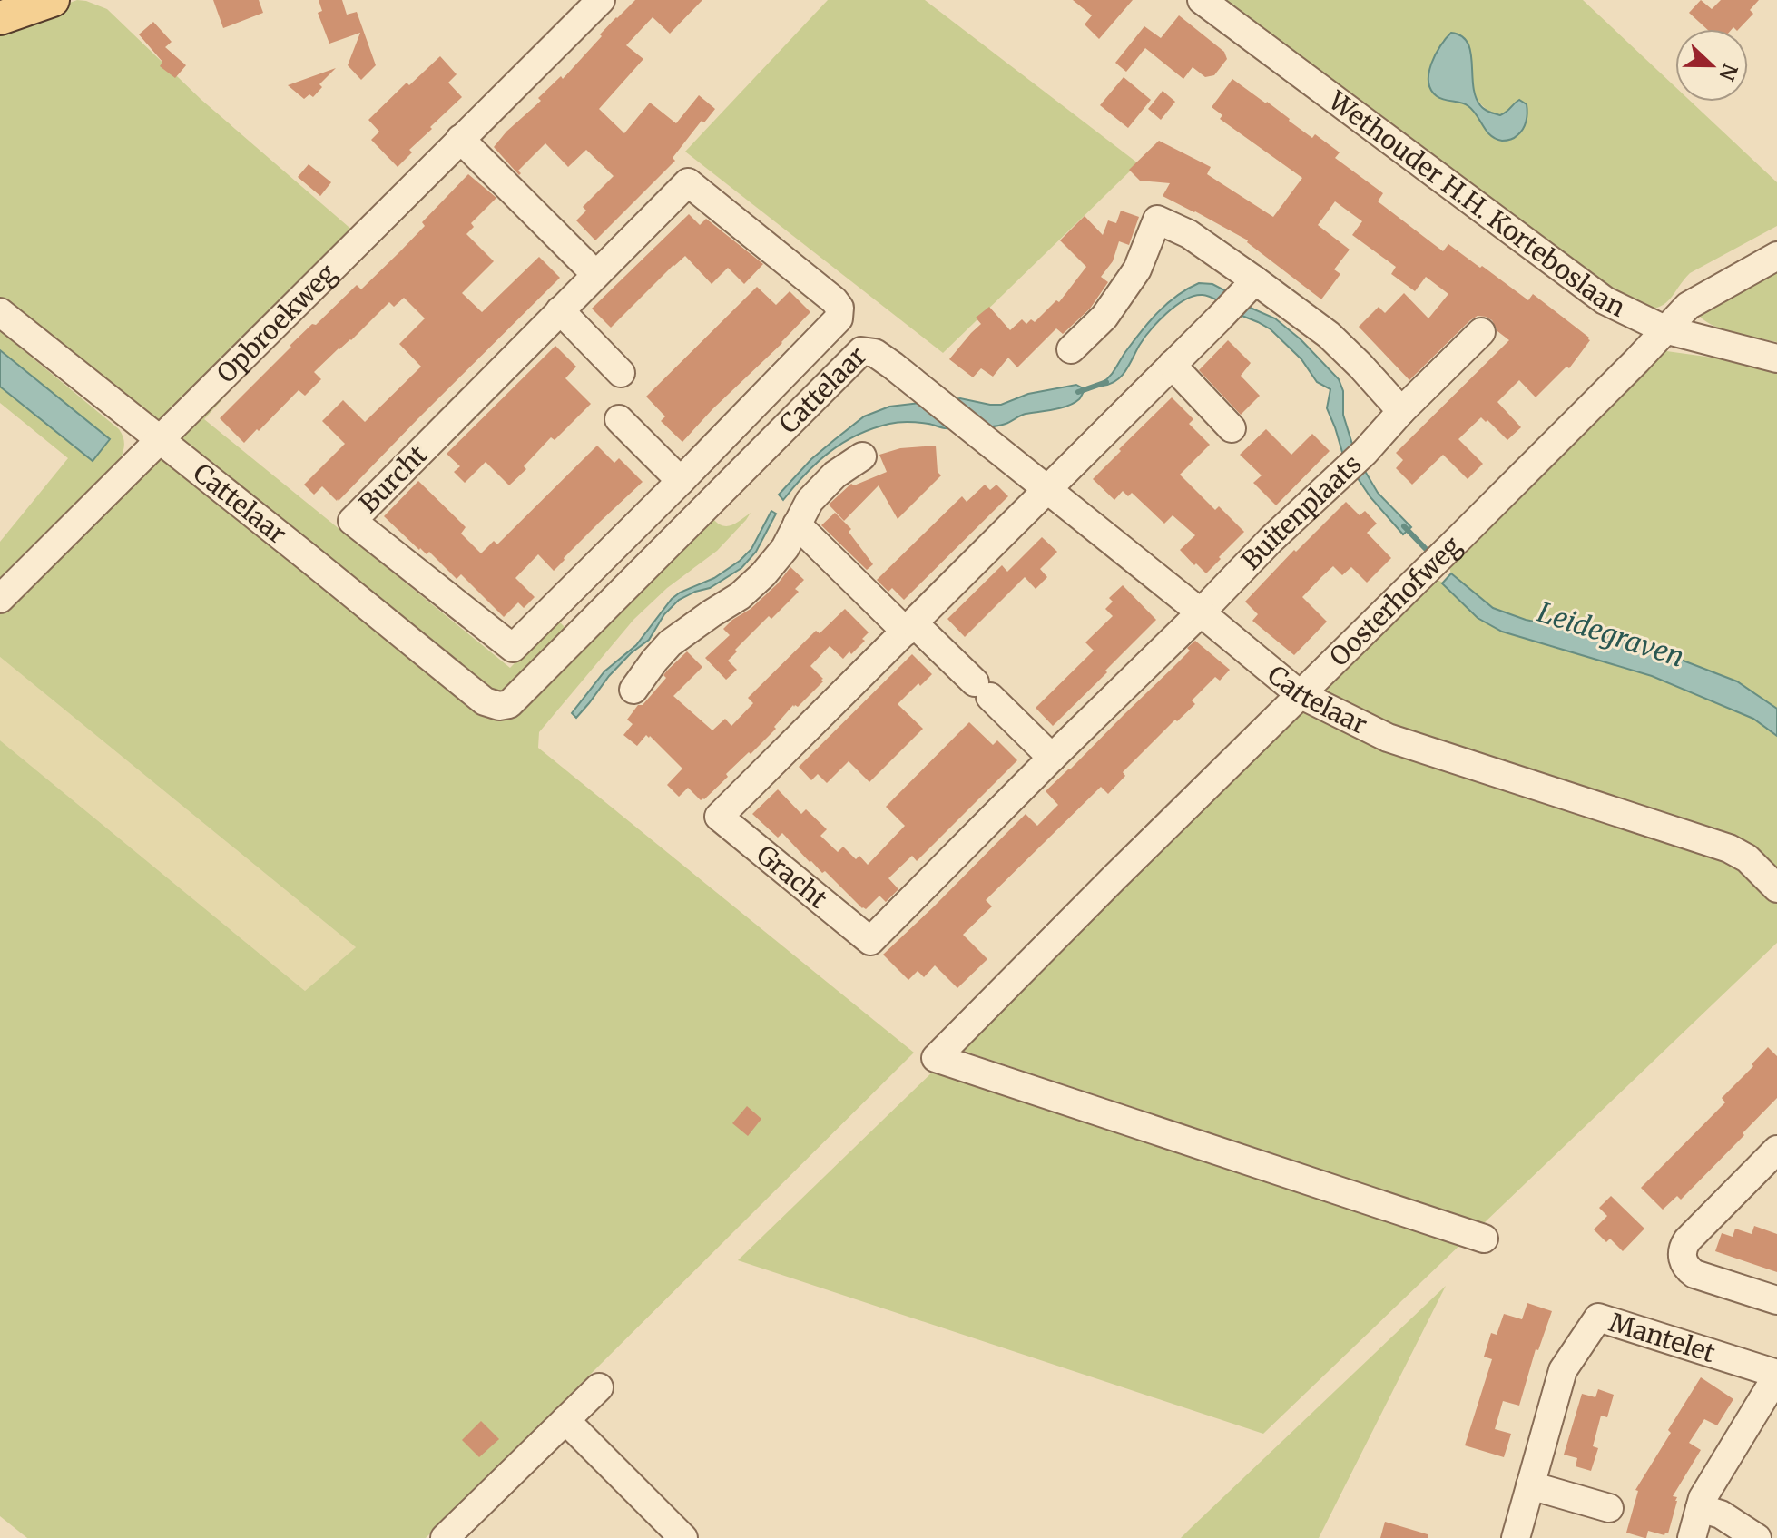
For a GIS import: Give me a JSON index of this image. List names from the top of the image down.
{
  "streets": {
    "street": [
      "Wethouder H.H. Korteboslaan",
      "Opbroekweg",
      "Cattelaar",
      "Burcht",
      "Buitenplaats",
      "Oosterhofweg",
      "Gracht",
      "Mantelet"
    ]
  },
  "crossings": [
    ["Wethouder H.H. Korteboslaan", "Oosterhofweg"],
    ["Opbroekweg", "Cattelaar"],
    ["Cattelaar", "Buitenplaats"],
    ["Cattelaar", "Oosterhofweg"],
    ["Cattelaar", "Gracht"],
    ["Buitenplaats", "Gracht"]
  ],
  "water": ["Leidegraven"],
  "north": "right"
}
